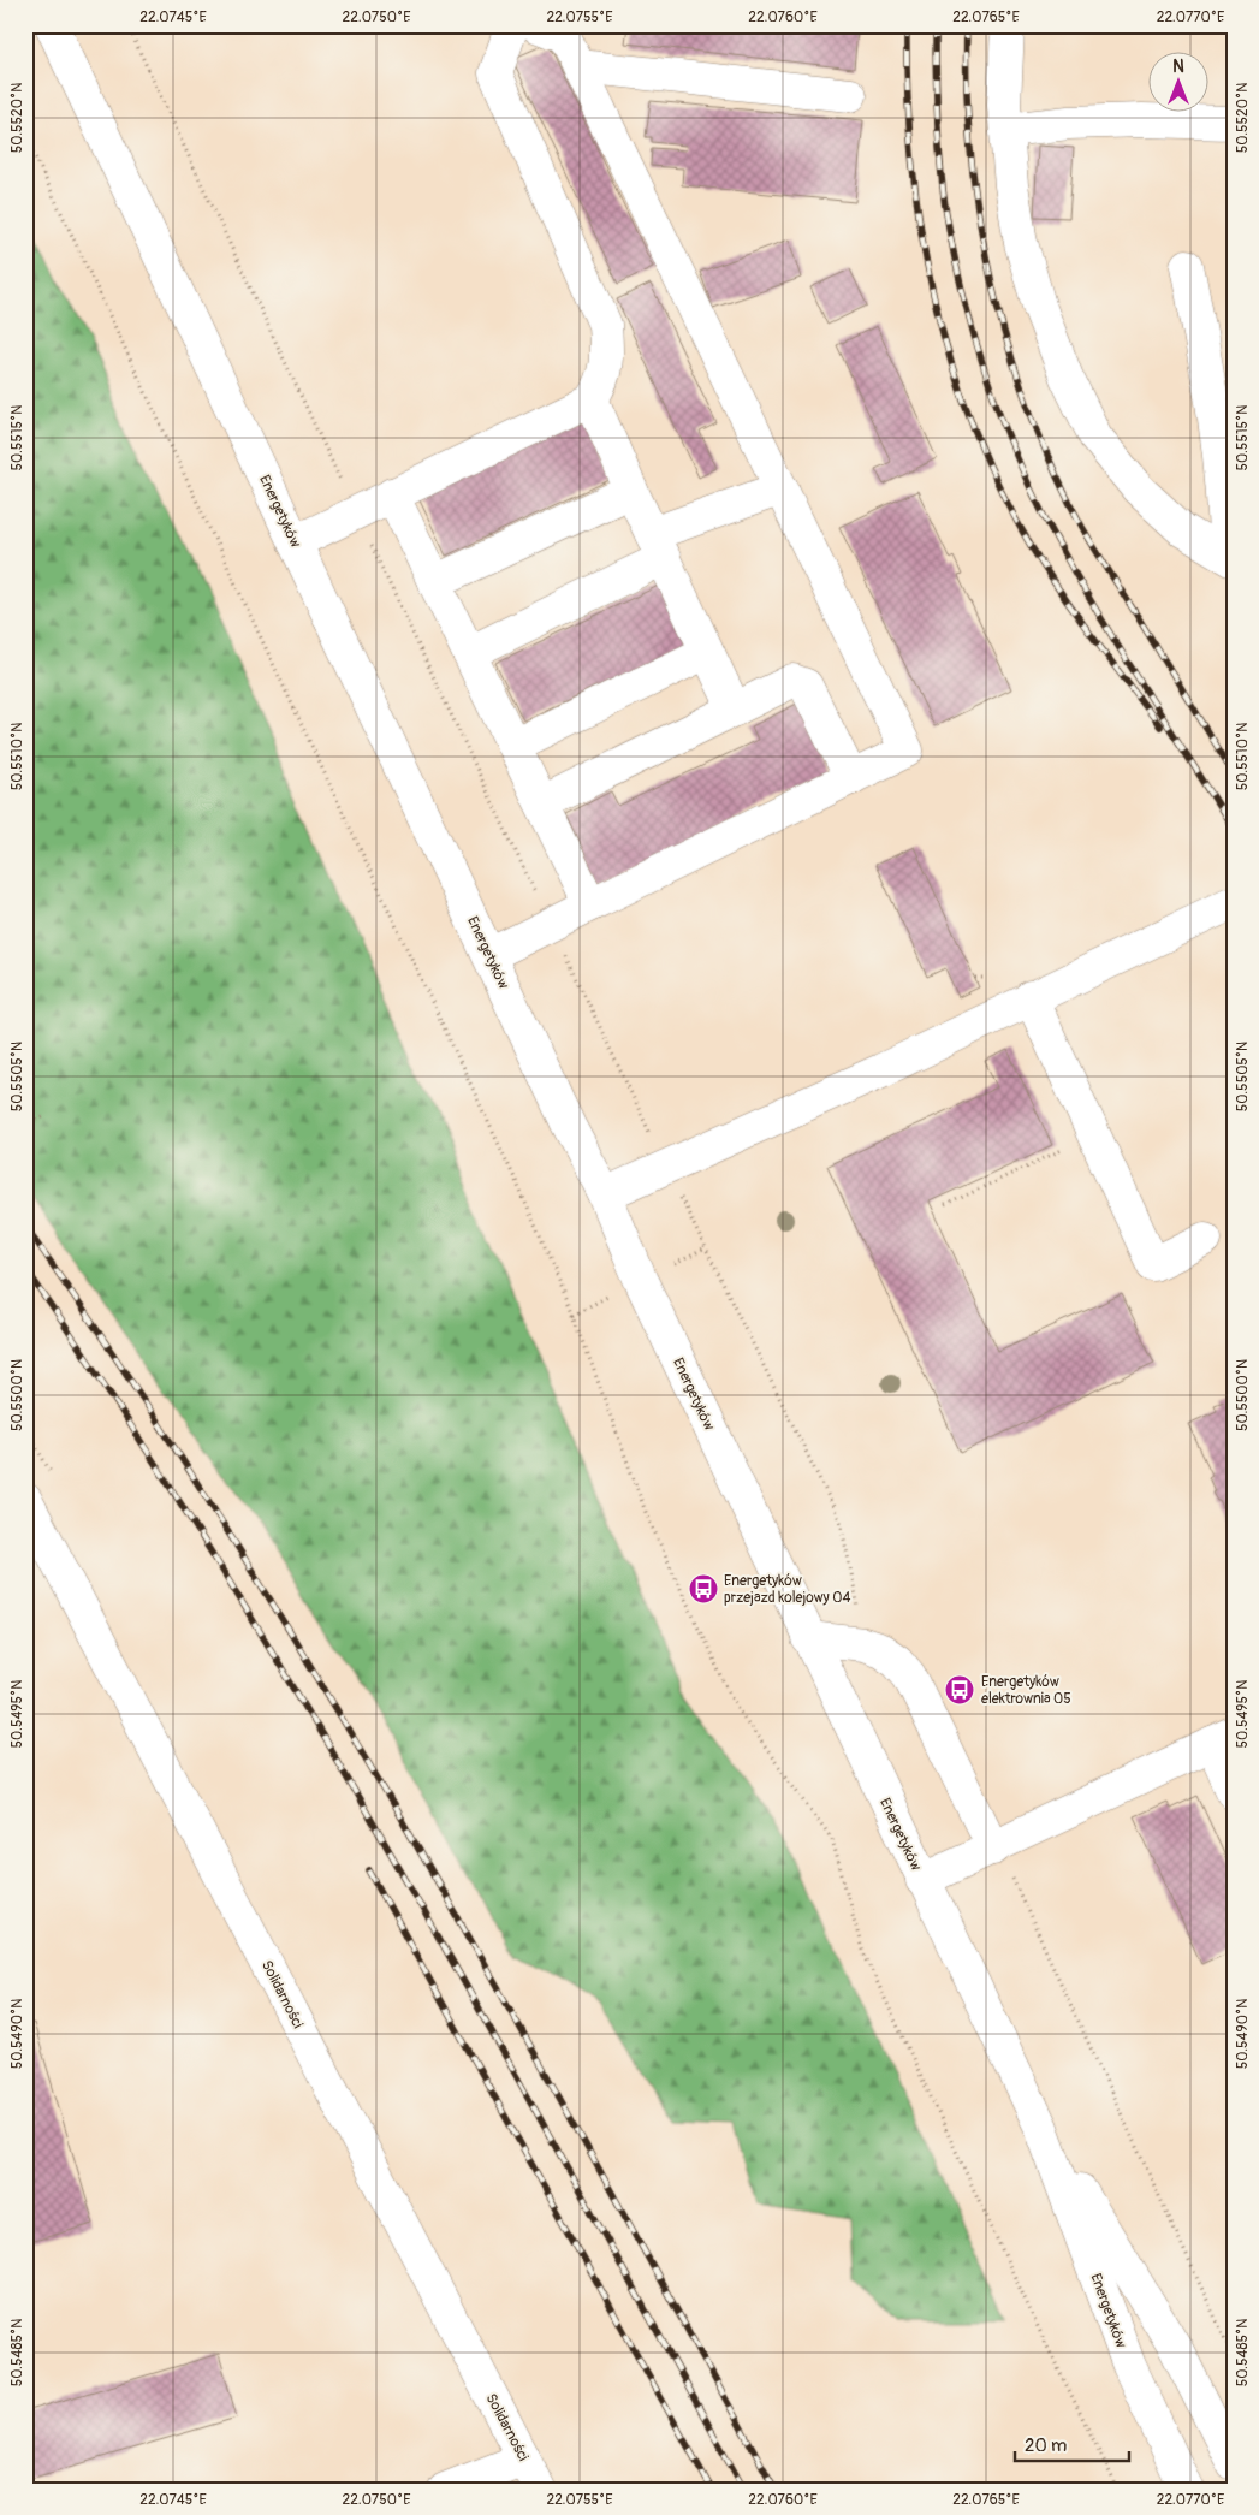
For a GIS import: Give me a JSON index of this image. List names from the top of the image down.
{
  "streets": {
    "main road": ["Energetyków", "Solidarności"]
  },
  "places": {
    "bus stop": ["Energetyków przejazd kolejowy 04", "Energetyków elektrownia 05"]
  },
  "scale_bar": "20 m",
  "north": "top",
  "coordinates": [
    "22.0745°E",
    "22.0750°E",
    "22.0755°E",
    "22.0760°E",
    "22.0765°E",
    "22.0770°E",
    "50.5520°N",
    "50.5515°N",
    "50.5510°N",
    "50.5505°N",
    "50.5500°N",
    "50.5495°N",
    "50.5490°N",
    "50.5485°N"
  ]
}
